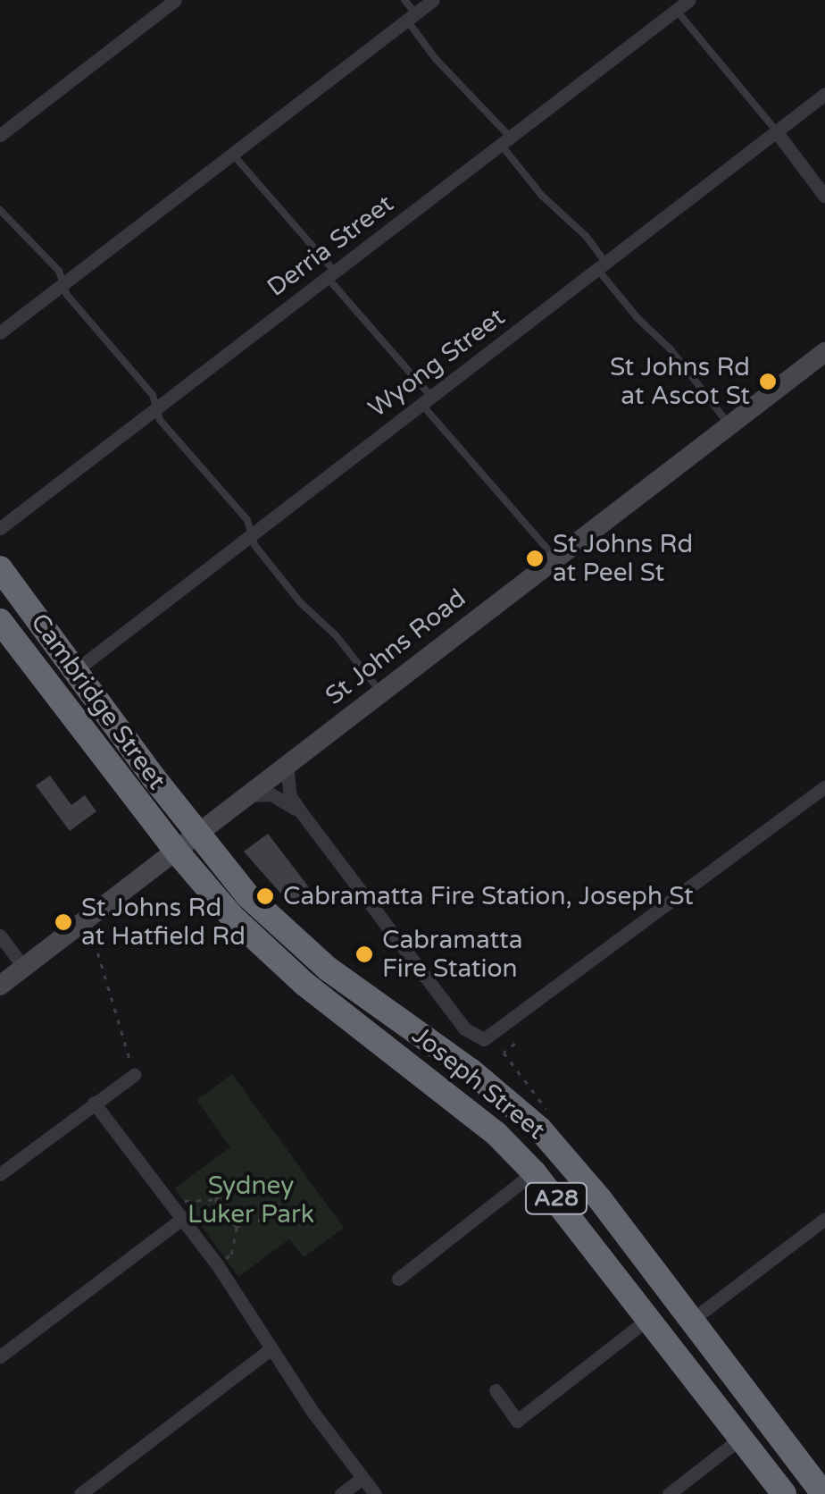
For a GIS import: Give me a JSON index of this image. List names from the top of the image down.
{
  "streets": {
    "highway": ["Cambridge Street", "Joseph Street", "A28"],
    "main road": ["St Johns Road"],
    "street": ["Derria Street", "Wyong Street"]
  },
  "crossings": [
    ["Wyong Street", "Cambridge Street"],
    ["St Johns Road", "Cambridge Street"],
    ["St Johns Road", "Joseph Street"],
    ["Cambridge Street", "Joseph Street"]
  ],
  "parks": ["Sydney Luker Park"],
  "places": [
    "St Johns Rd at Ascot St",
    "St Johns Rd at Peel St",
    "Cabramatta Fire Station, Joseph St",
    "St Johns Rd at Hatfield Rd",
    "Cabramatta Fire Station"
  ]
}
